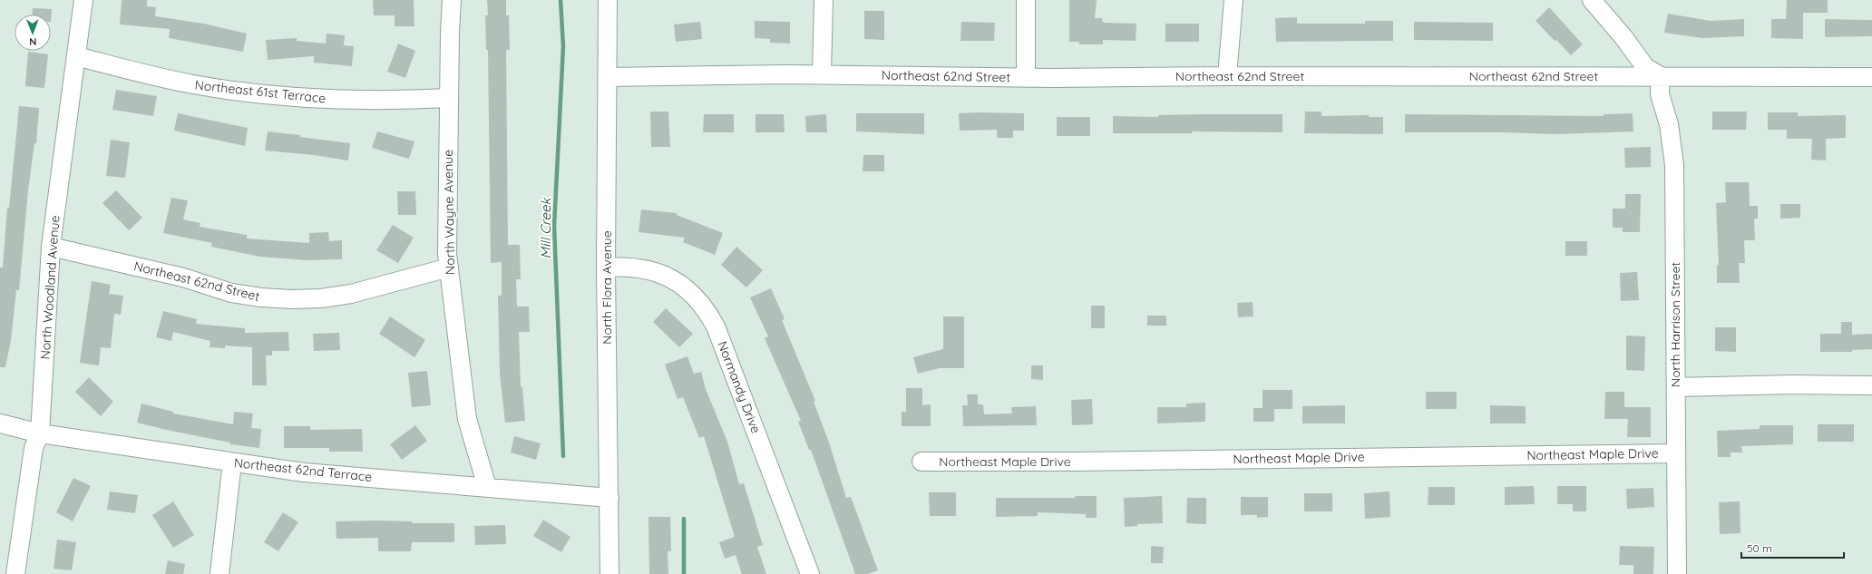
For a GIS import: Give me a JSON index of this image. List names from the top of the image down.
{
  "streets": {
    "street": [
      "Northeast 62nd Street",
      "Northeast 61st Terrace",
      "North Wayne Avenue",
      "North Woodland Avenue",
      "North Flora Avenue",
      "North Harrison Street",
      "Normandy Drive",
      "Northeast Maple Drive",
      "Northeast 62nd Terrace"
    ]
  },
  "crossings": [
    ["Northeast 62nd Street", "North Wayne Avenue"],
    ["Northeast 62nd Street", "North Woodland Avenue"],
    ["Northeast 62nd Street", "North Flora Avenue"],
    ["Northeast 62nd Street", "North Harrison Street"],
    ["Northeast 61st Terrace", "North Wayne Avenue"],
    ["Northeast 61st Terrace", "North Woodland Avenue"],
    ["North Wayne Avenue", "Northeast 62nd Terrace"],
    ["North Woodland Avenue", "Northeast 62nd Terrace"],
    ["North Flora Avenue", "Normandy Drive"],
    ["North Flora Avenue", "Northeast 62nd Terrace"],
    ["North Harrison Street", "Northeast Maple Drive"]
  ],
  "water": ["Mill Creek"],
  "scale_bar": "50 m",
  "north": "bottom"
}
